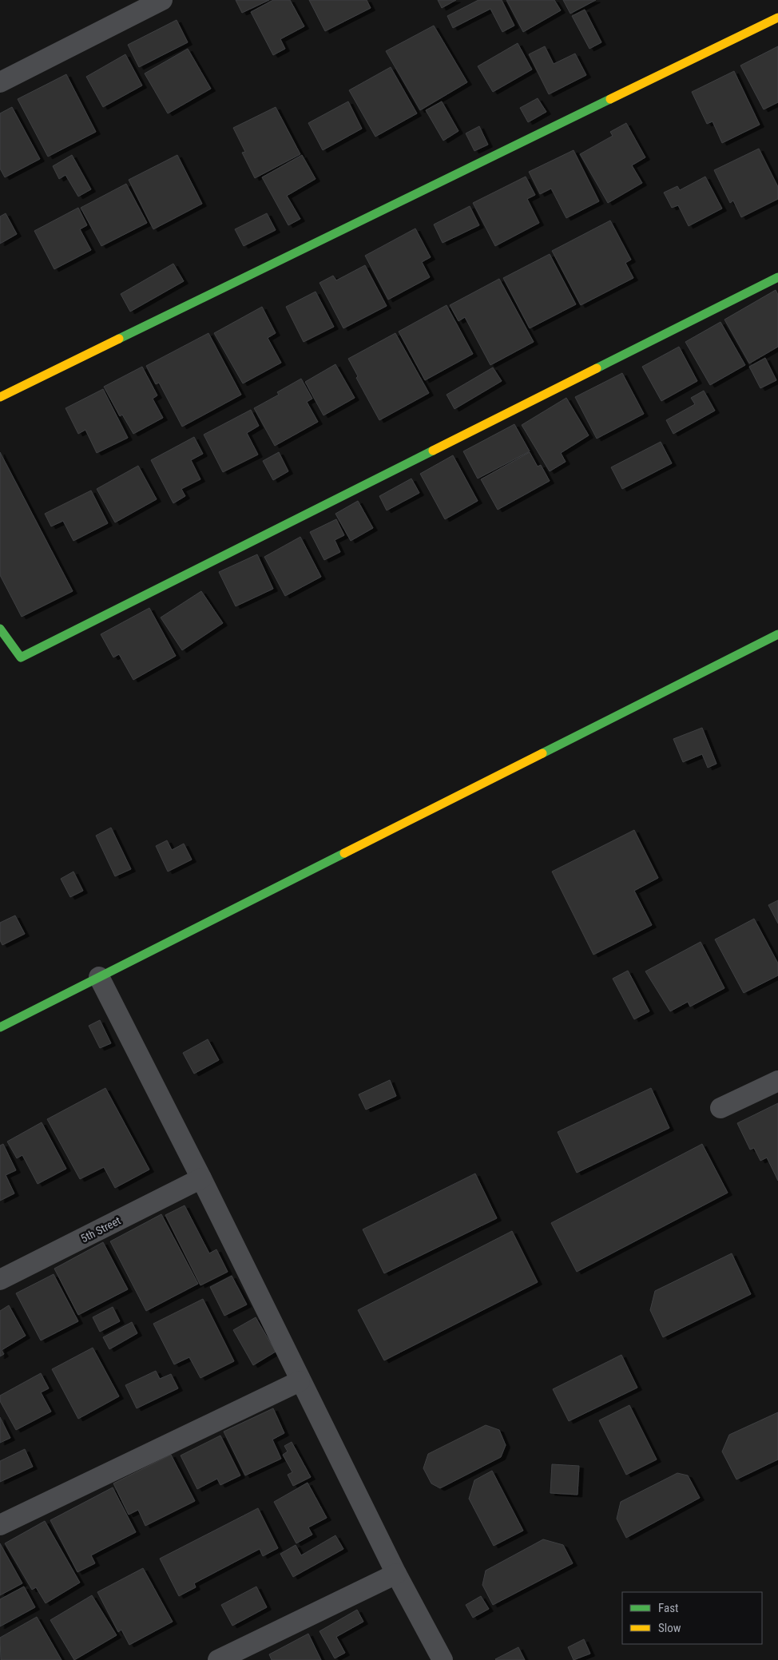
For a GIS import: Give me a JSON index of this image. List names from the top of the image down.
{
  "streets": {
    "street": ["5th Street"]
  },
  "legend": ["Fast", "Slow"]
}
